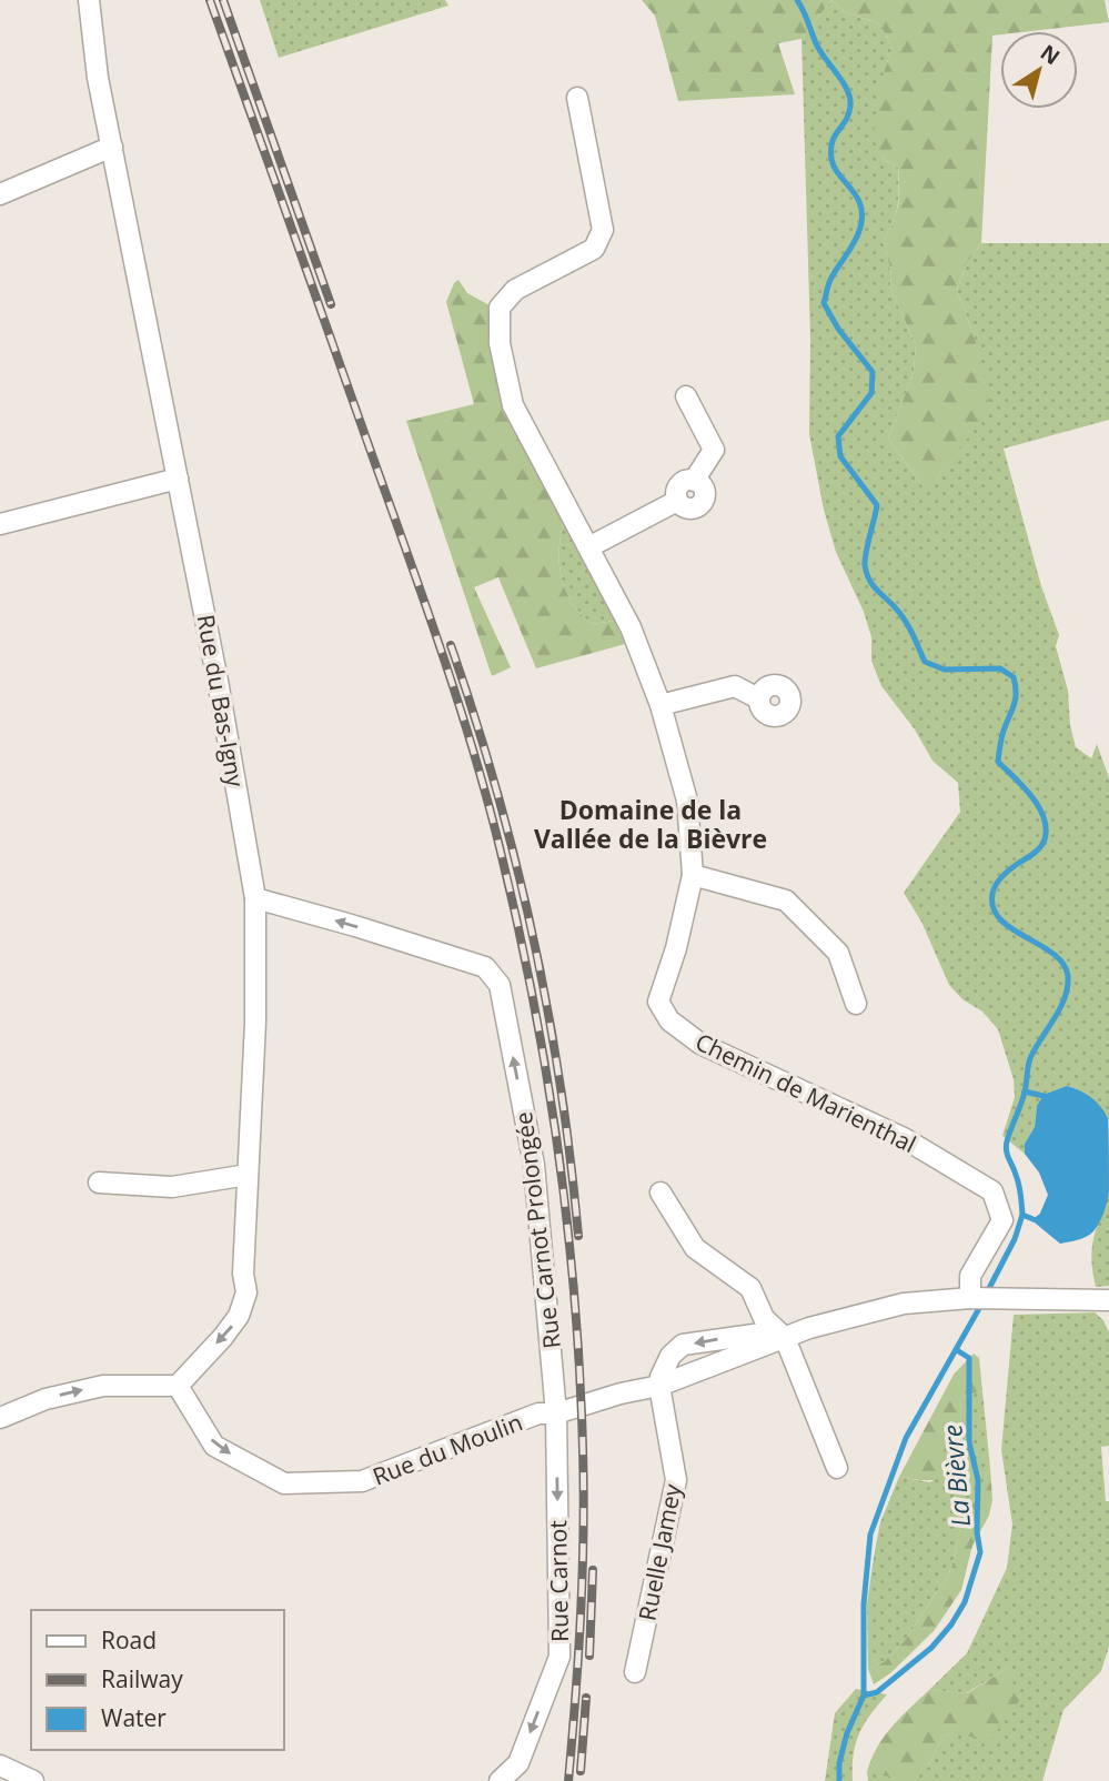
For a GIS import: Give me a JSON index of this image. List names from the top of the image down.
{
  "streets": {
    "street": [
      "Rue du Bas-Igny",
      "Chemin de Marienthal",
      "Rue Carnot Prolongée",
      "Rue du Moulin",
      "Ruelle Jamey",
      "Rue Carnot"
    ]
  },
  "crossings": [
    ["Rue du Bas-Igny", "Rue Carnot Prolongée"],
    ["Rue du Bas-Igny", "Rue du Moulin"],
    ["Chemin de Marienthal", "Rue du Moulin"],
    ["Rue Carnot Prolongée", "Rue du Moulin"],
    ["Rue Carnot Prolongée", "Rue Carnot"],
    ["Rue du Moulin", "Ruelle Jamey"],
    ["Rue du Moulin", "Rue Carnot"]
  ],
  "one_way": ["Rue Carnot Prolongée", "Rue Carnot"],
  "districts": ["Domaine de la Vallée de la Bièvre"],
  "water": ["La Bièvre"],
  "legend": ["Road", "Railway", "Water"],
  "north": "top right"
}
